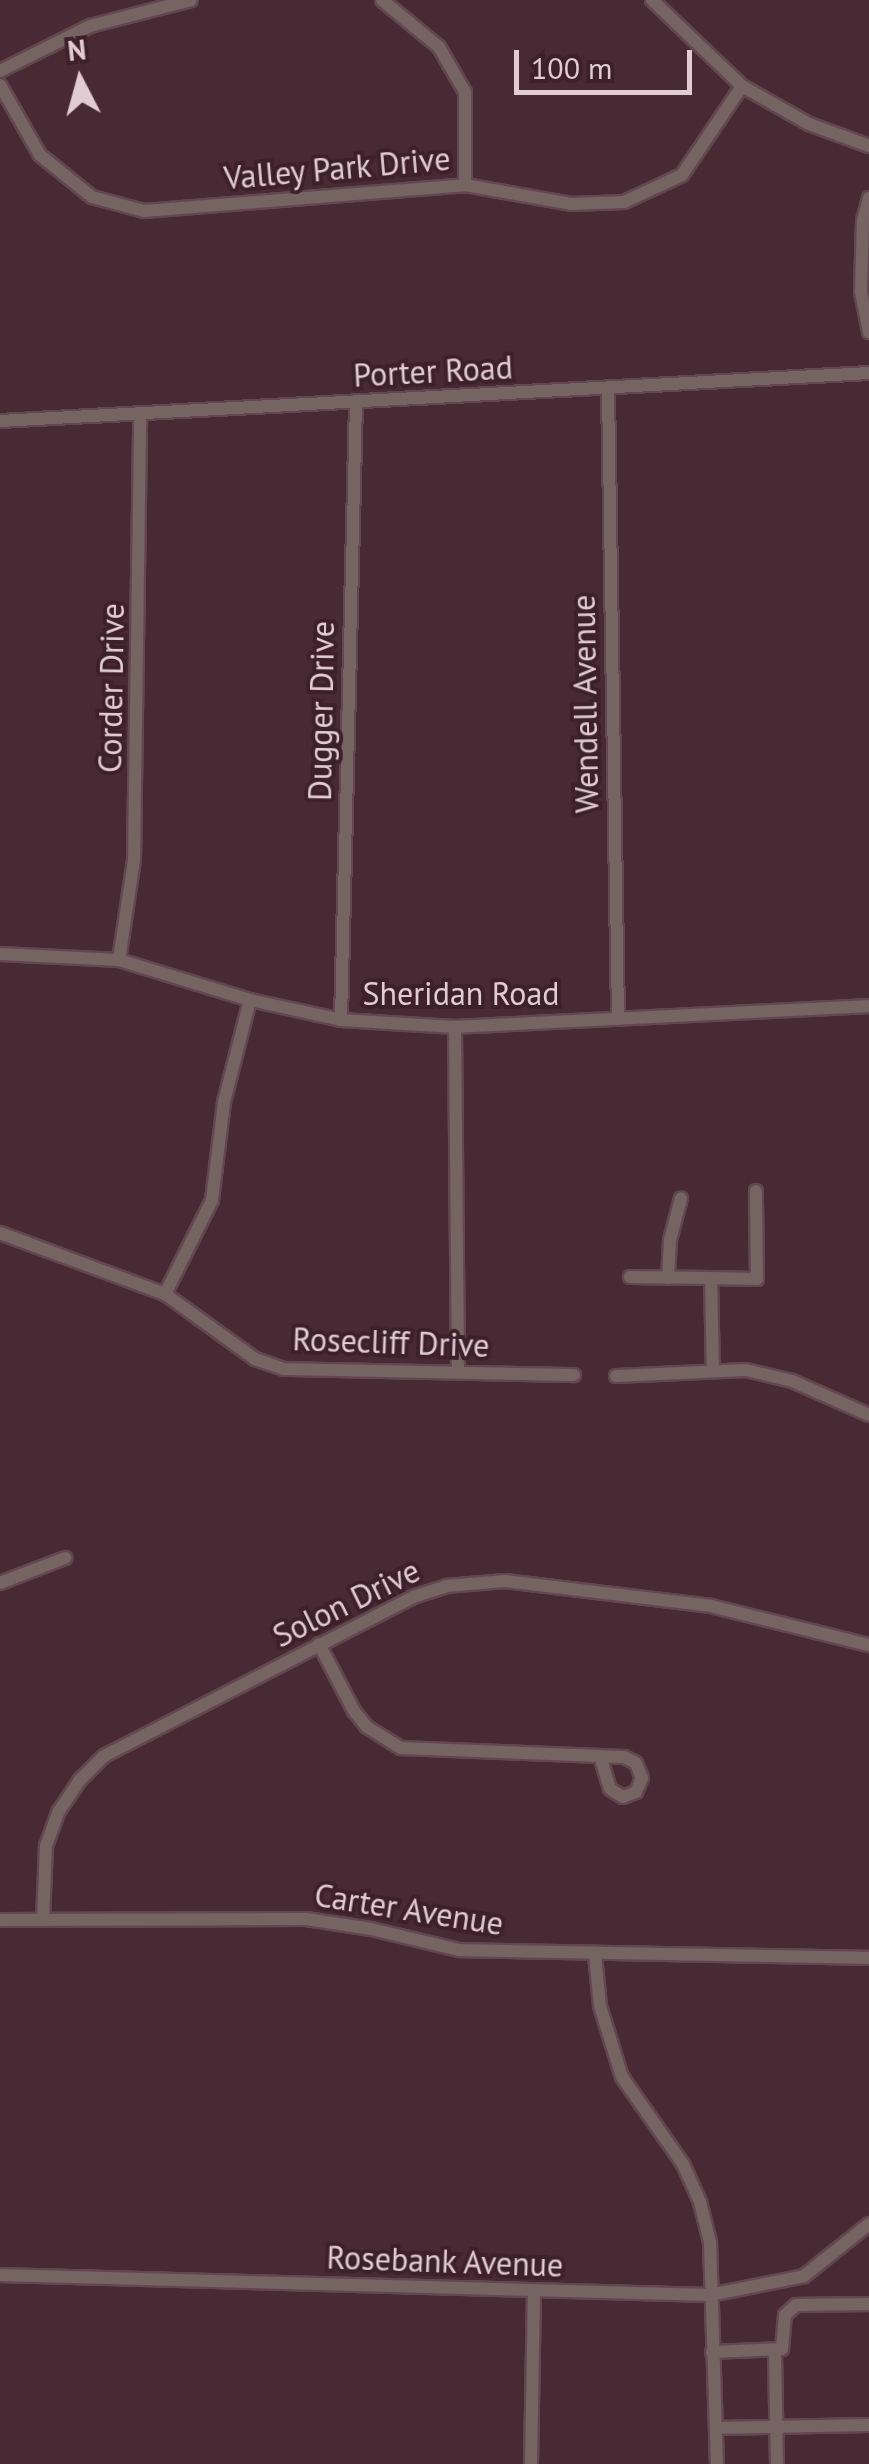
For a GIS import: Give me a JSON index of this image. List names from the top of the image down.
{
  "streets": {
    "street": [
      "Valley Park Drive",
      "Porter Road",
      "Corder Drive",
      "Wendell Avenue",
      "Dugger Drive",
      "Sheridan Road",
      "Rosecliff Drive",
      "Solon Drive",
      "Carter Avenue",
      "Rosebank Avenue"
    ]
  },
  "crossings": [
    ["Porter Road", "Corder Drive"],
    ["Porter Road", "Wendell Avenue"],
    ["Porter Road", "Dugger Drive"],
    ["Corder Drive", "Sheridan Road"],
    ["Wendell Avenue", "Sheridan Road"],
    ["Dugger Drive", "Sheridan Road"],
    ["Solon Drive", "Carter Avenue"]
  ],
  "scale_bar": "100 m",
  "north": "top"
}
